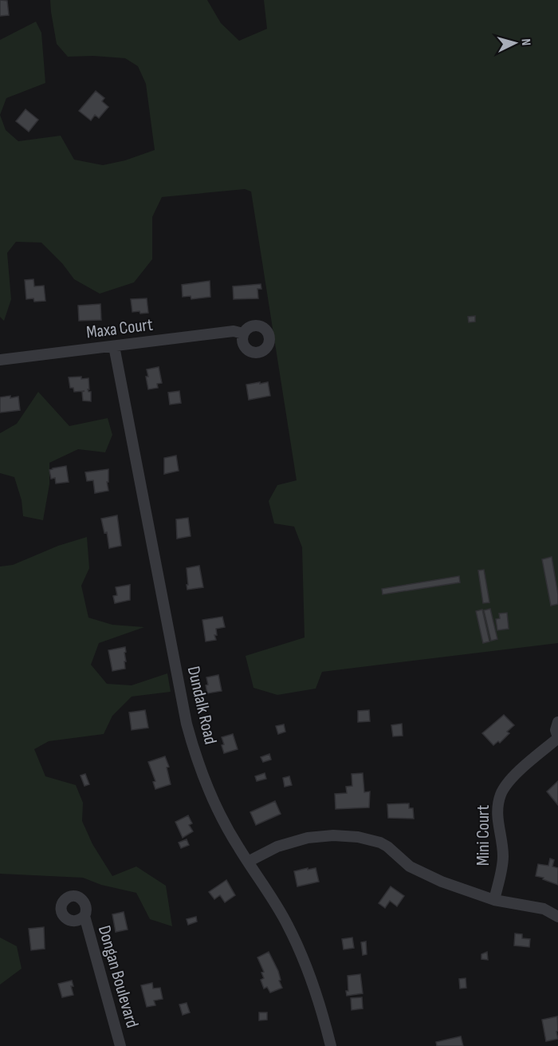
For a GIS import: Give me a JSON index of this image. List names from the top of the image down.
{
  "streets": {
    "street": [
      "Maxa Court",
      "Dundalk Road",
      "Mini Court",
      "Dongan Boulevard"
    ]
  },
  "crossings": [
    ["Maxa Court", "Dundalk Road"]
  ],
  "north": "right"
}
